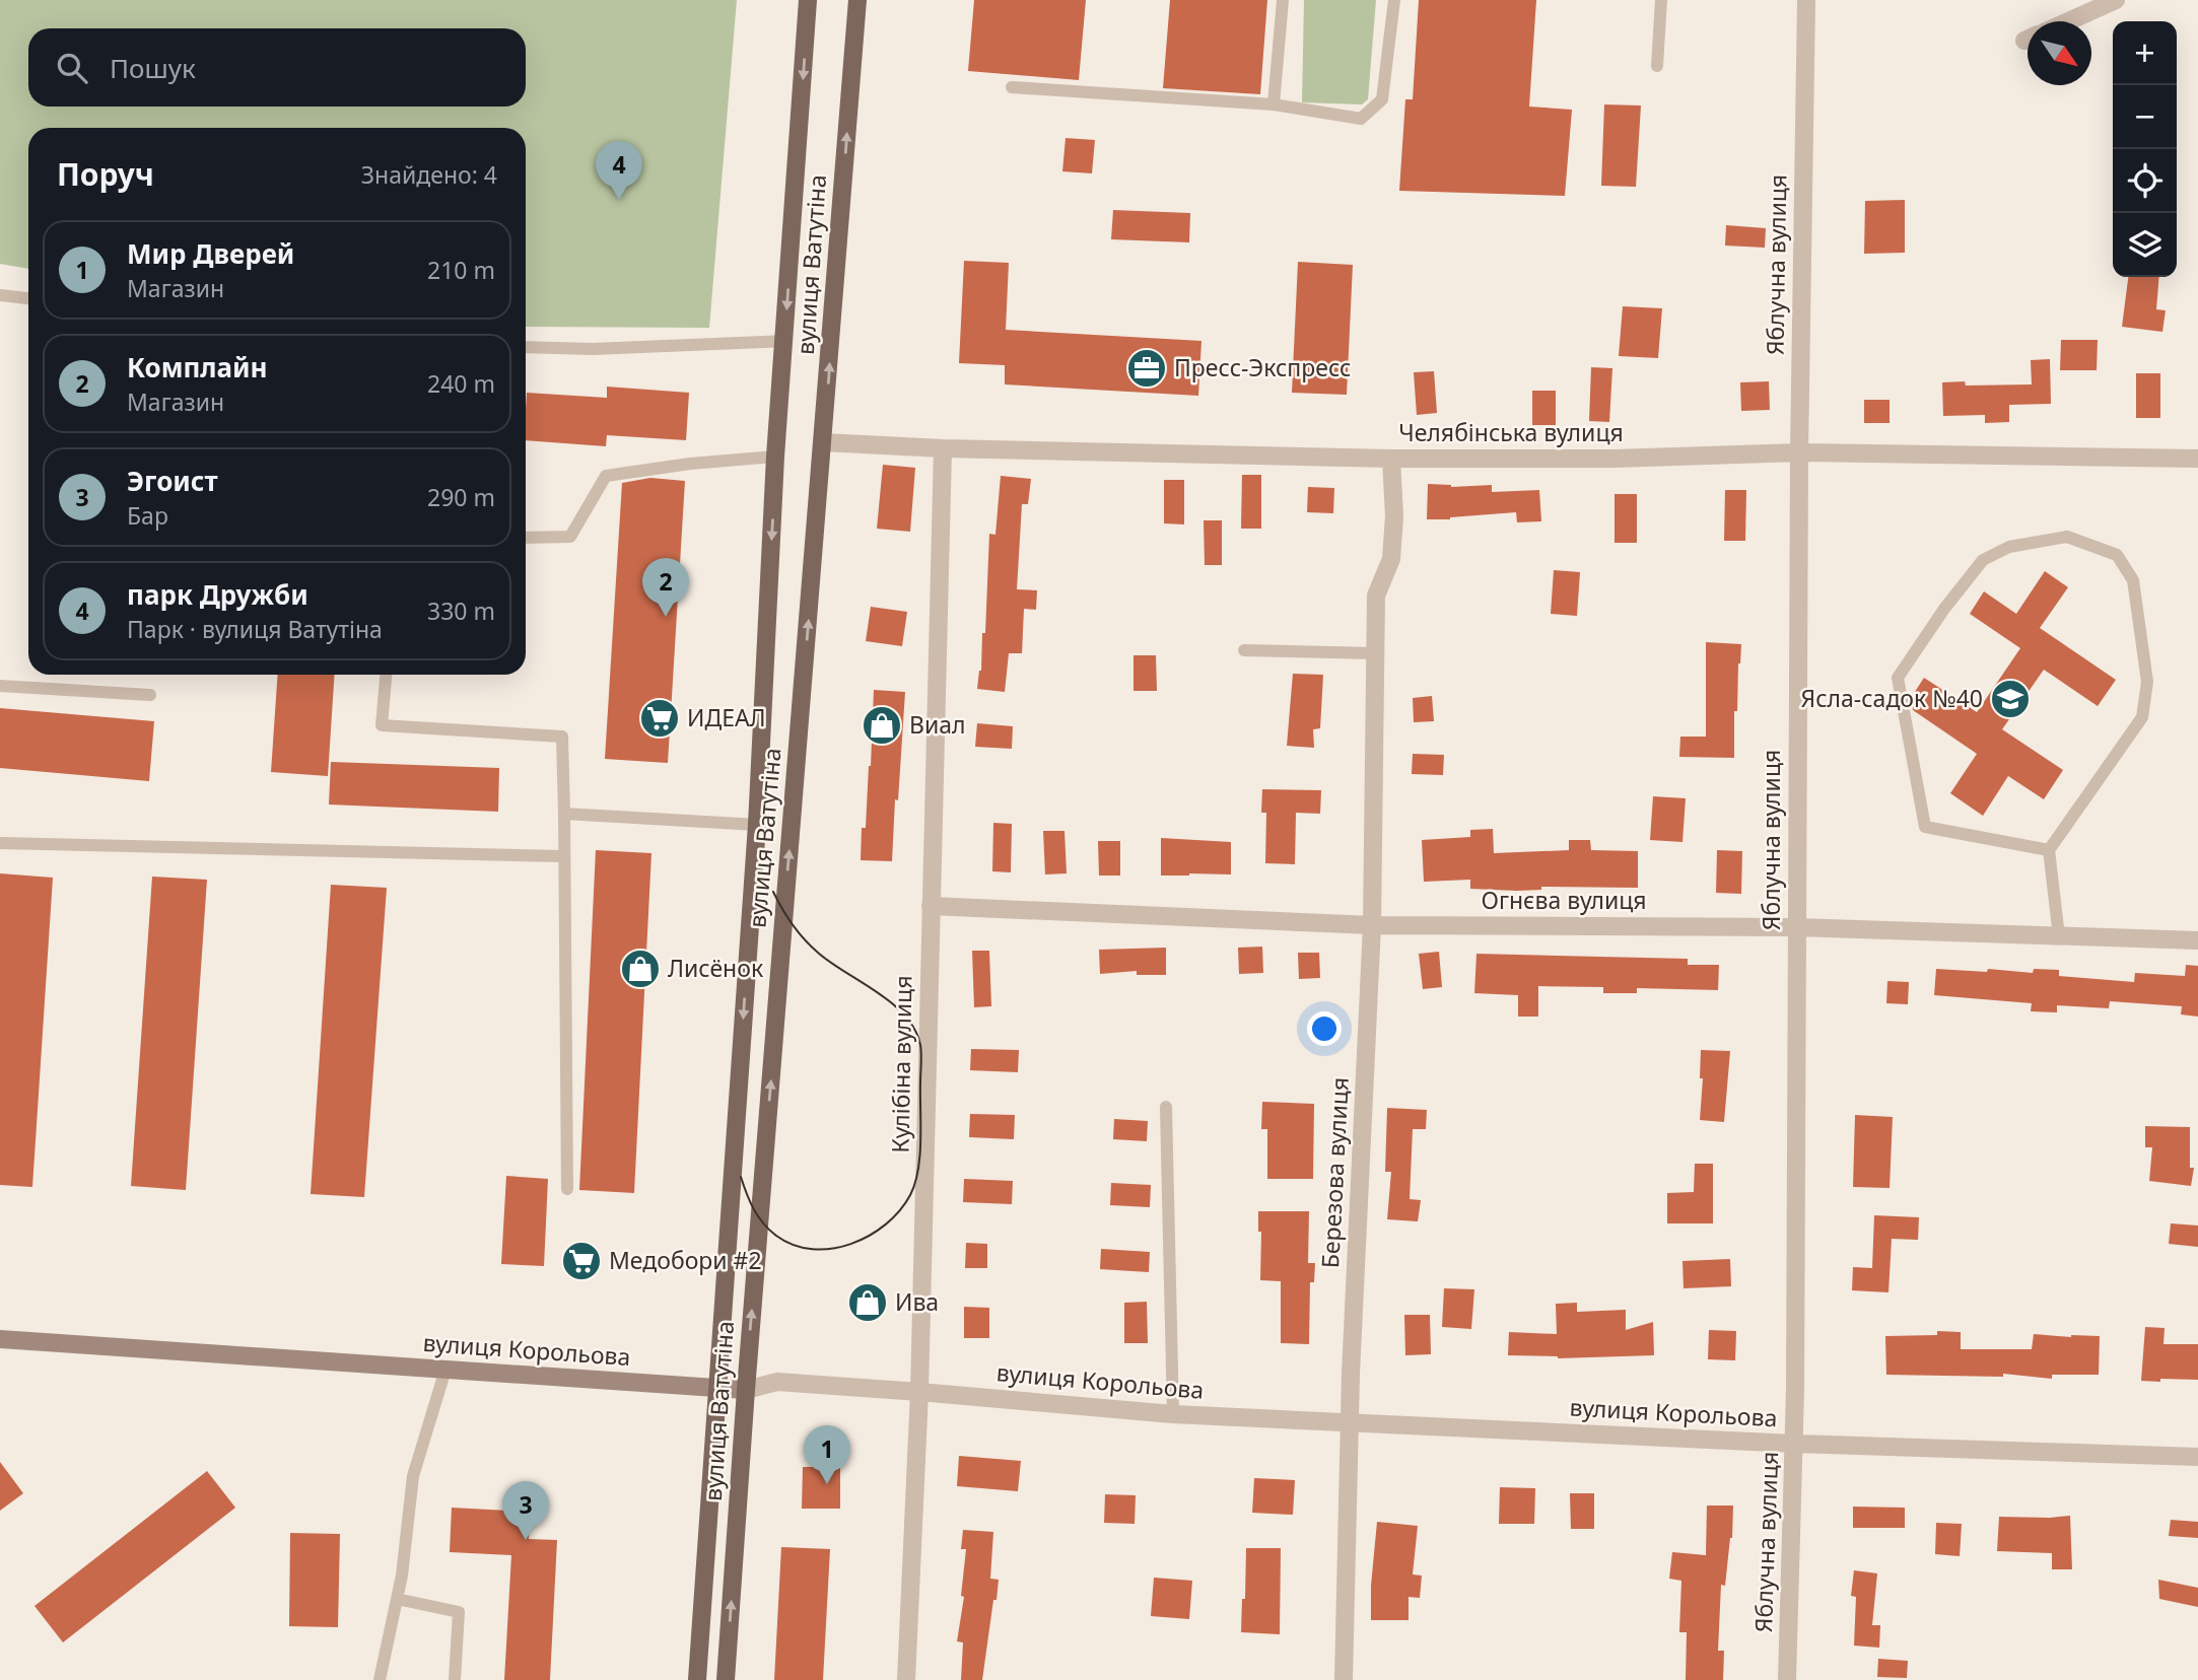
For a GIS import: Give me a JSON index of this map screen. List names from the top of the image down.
{
  "streets": {
    "main road": ["вулиця Ватутіна"],
    "street": [
      "Яблучна вулиця",
      "Челябінська вулиця",
      "Огнєва вулиця",
      "Кулібіна вулиця",
      "Березова вулиця",
      "вулиця Корольова"
    ]
  },
  "crossings": [
    ["вулиця Ватутіна", "Челябінська вулиця"],
    ["вулиця Ватутіна", "вулиця Корольова"],
    ["Яблучна вулиця", "Челябінська вулиця"],
    ["Яблучна вулиця", "Огнєва вулиця"],
    ["Яблучна вулиця", "вулиця Корольова"],
    ["Челябінська вулиця", "Кулібіна вулиця"],
    ["Челябінська вулиця", "Березова вулиця"],
    ["Огнєва вулиця", "Кулібіна вулиця"],
    ["Огнєва вулиця", "Березова вулиця"],
    ["Кулібіна вулиця", "вулиця Корольова"],
    ["Березова вулиця", "вулиця Корольова"]
  ],
  "places": {
    "office": ["Пресс-Экспресс"],
    "school or university": ["Ясла-садок №40"],
    "supermarket": ["ИДЕАЛ", "Медобори #2"],
    "shop": ["Виал", "Лисёнок", "Ива"]
  },
  "north": "bottom right",
  "page": {
    "map_buttons": ["+", "−"],
    "search": "Пошук",
    "heading": ["Поруч", "Знайдено: 4"],
    "pins": [
      "4",
      "2",
      "1",
      "3"
    ],
    "list": [
      {
        "mark": "1",
        "name": "Мир Дверей",
        "note": "Магазин",
        "value": "210 m"
      },
      {
        "mark": "2",
        "name": "Комплайн",
        "note": "Магазин",
        "value": "240 m"
      },
      {
        "mark": "3",
        "name": "Эгоист",
        "note": "Бар",
        "value": "290 m"
      },
      {
        "mark": "4",
        "name": "парк Дружби",
        "note": "Парк · вулиця Ватутіна",
        "value": "330 m"
      }
    ]
  }
}
